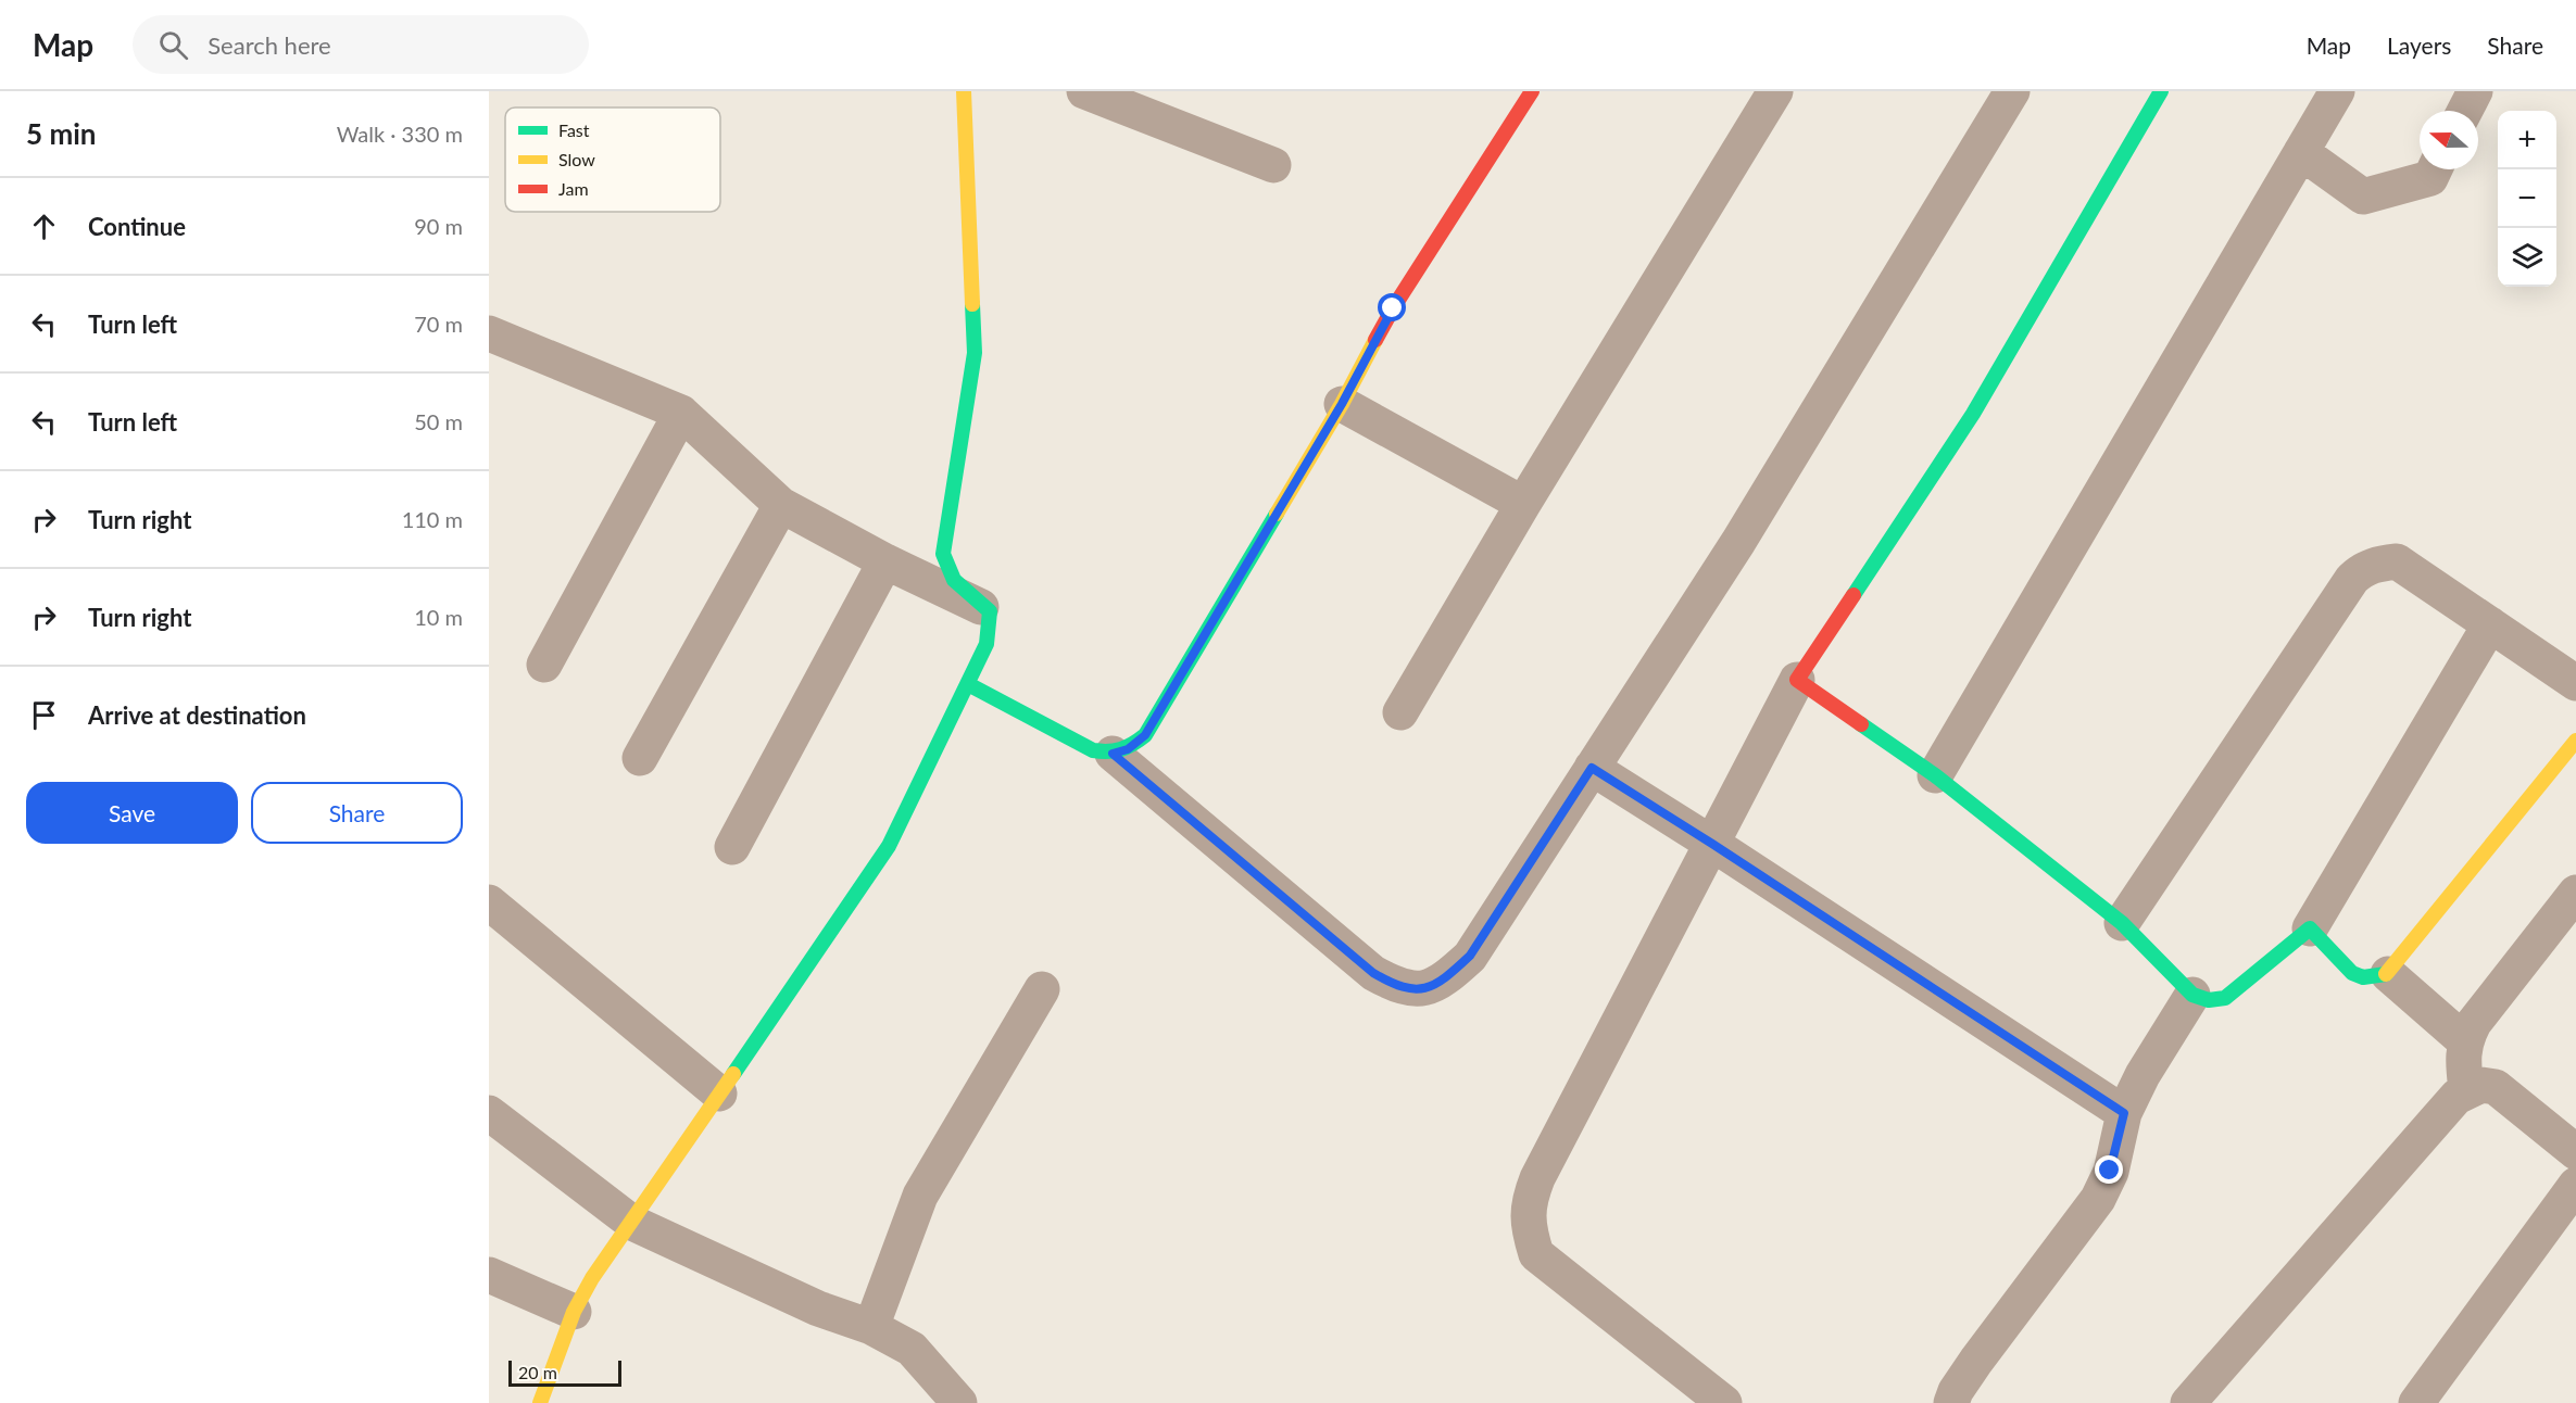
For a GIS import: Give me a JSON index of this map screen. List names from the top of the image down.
{
  "legend": ["Fast", "Slow", "Jam"],
  "scale_bar": "20 m",
  "north": "left",
  "page": {
    "header": "Map",
    "search": "Search here",
    "nav": ["Map", "Layers", "Share"],
    "heading": ["5 min", "Walk · 330 m"],
    "map_buttons": ["+", "−"],
    "list": [
      ["Continue", "90 m"],
      ["Turn left", "70 m"],
      ["Turn left", "50 m"],
      ["Turn right", "110 m"],
      ["Turn right", "10 m"],
      "Arrive at destination"
    ],
    "buttons": ["Save", "Share"],
    "scale": "20 m"
  }
}
